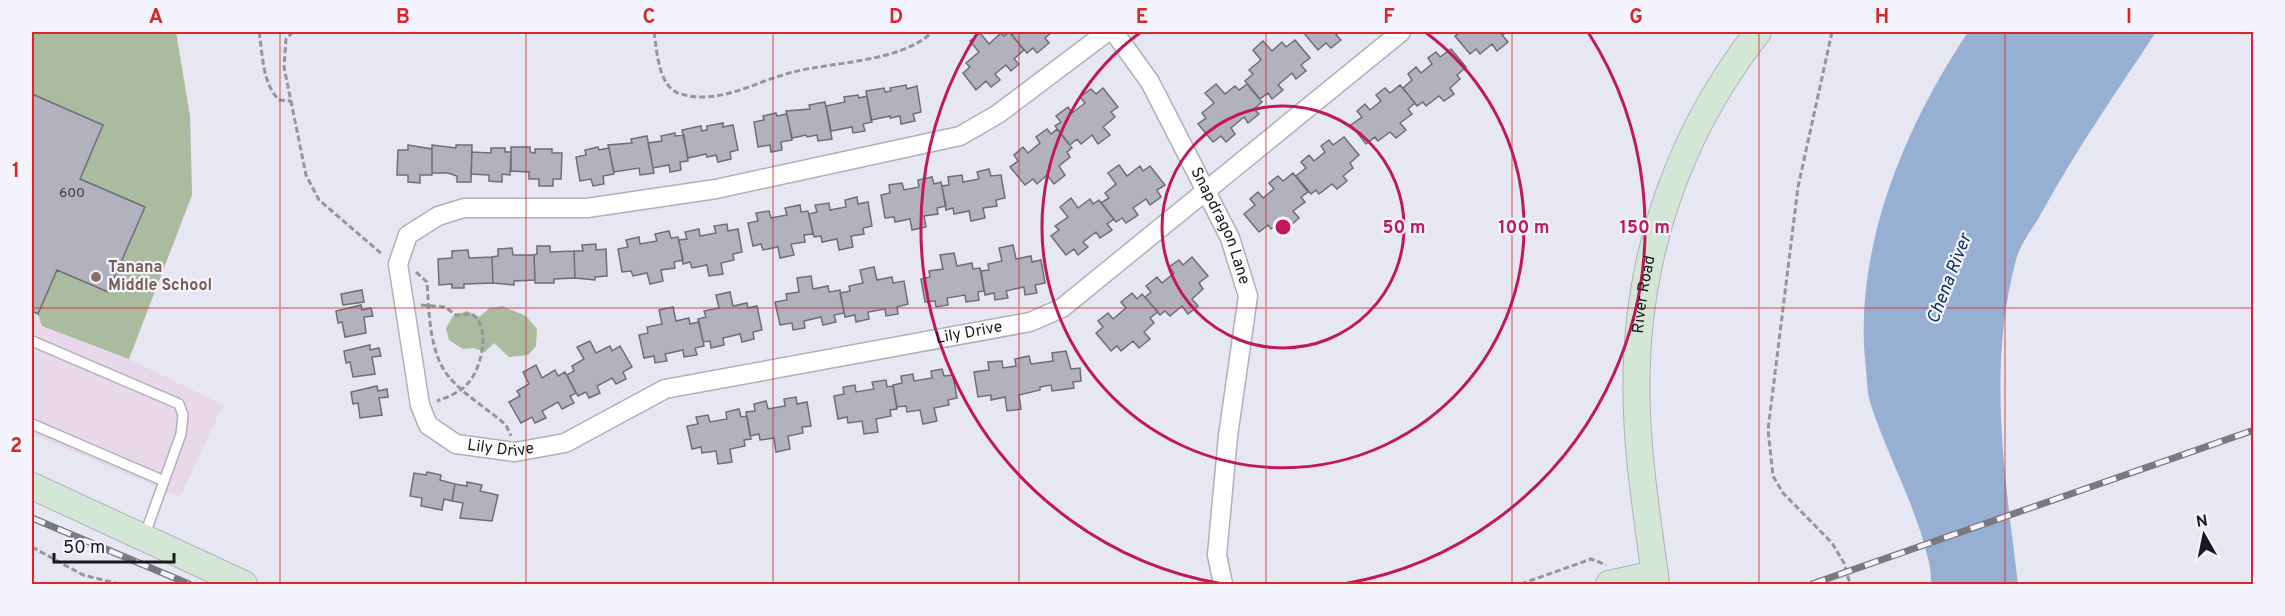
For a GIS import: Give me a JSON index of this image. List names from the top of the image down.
{
  "streets": {
    "street": ["Snapdragon Lane", "River Road", "Lily Drive"]
  },
  "crossings": [
    ["Snapdragon Lane", "Lily Drive"]
  ],
  "water": ["Chena River"],
  "places": ["Tanana Middle School"],
  "house_numbers": ["600"],
  "scale_bar": "50 m",
  "north": "top",
  "grid": {
    "columns": [
      "A",
      "B",
      "C",
      "D",
      "E",
      "F",
      "G",
      "H",
      "I"
    ],
    "rows": ["1", "2"]
  },
  "rings": ["50 m", "100 m", "150 m"]
}
